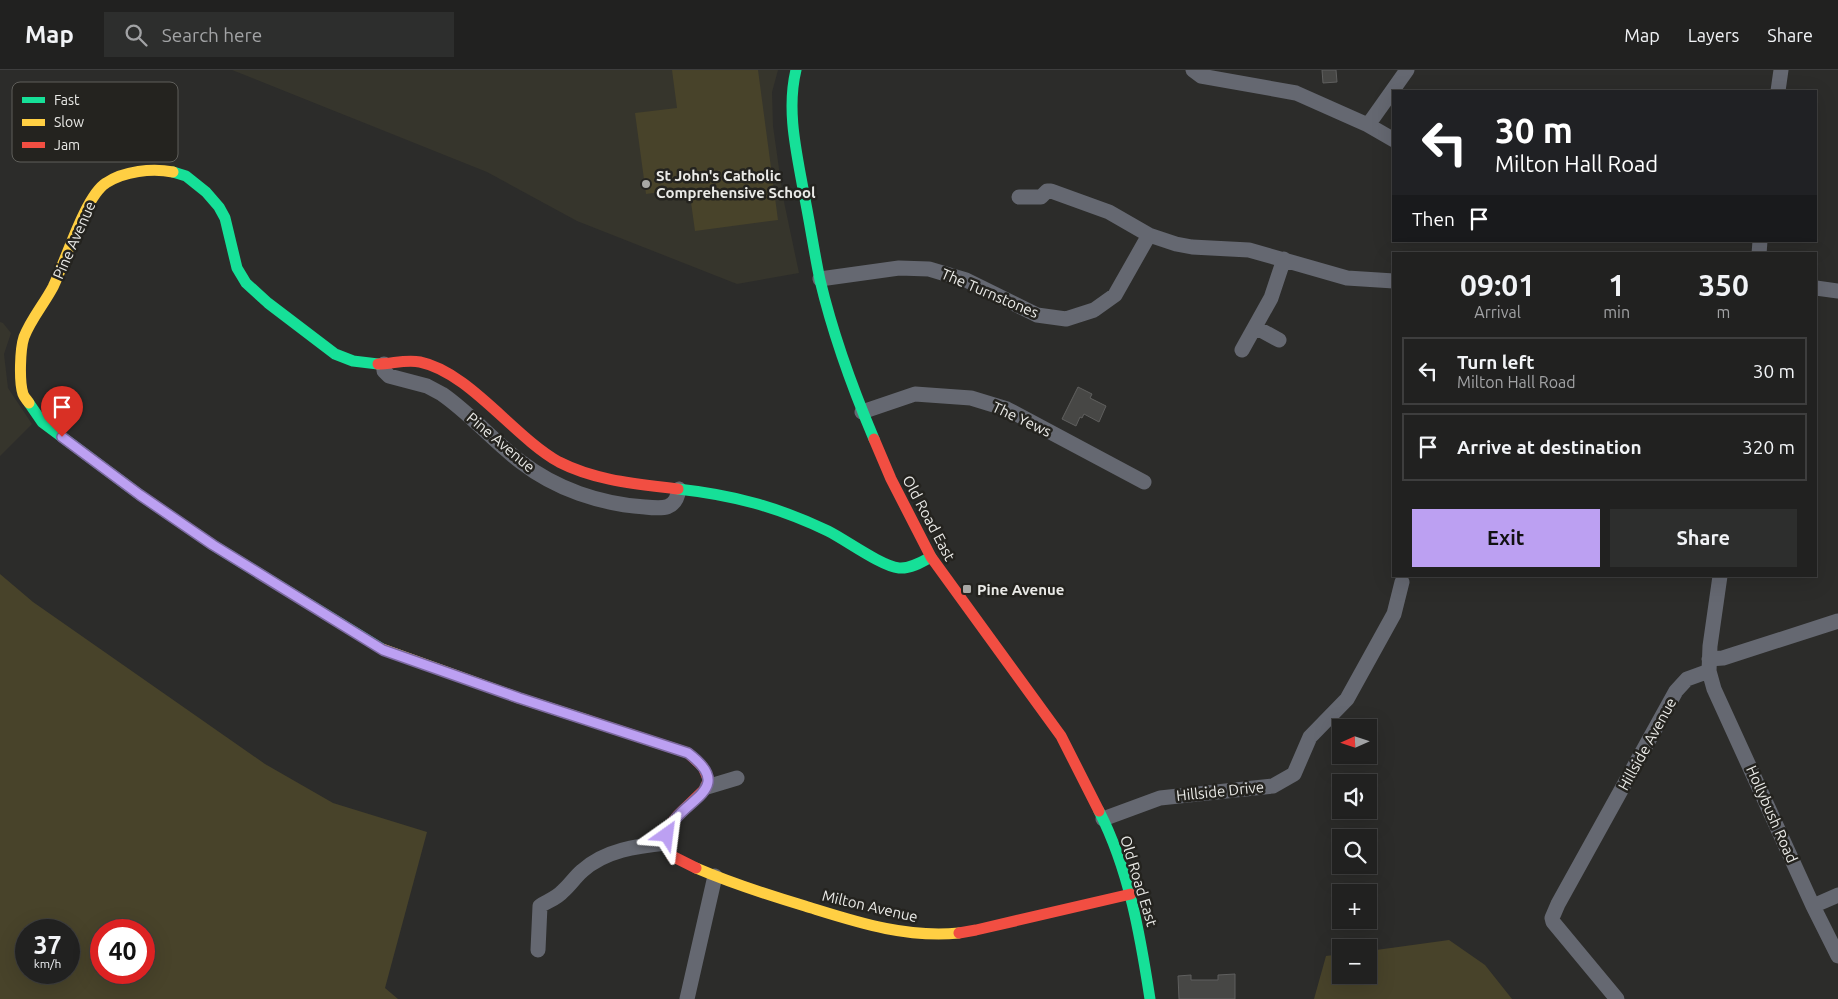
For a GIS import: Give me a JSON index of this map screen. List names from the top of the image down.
{
  "streets": {
    "street": [
      "Pine Avenue",
      "The Turnstones",
      "The Yews",
      "Old Road East",
      "Hillside Avenue",
      "Hillside Drive",
      "Hollybush Road",
      "Milton Avenue"
    ]
  },
  "crossings": [
    ["Pine Avenue", "Old Road East"],
    ["The Turnstones", "Old Road East"],
    ["The Yews", "Old Road East"],
    ["Old Road East", "Hillside Drive"],
    ["Old Road East", "Milton Avenue"],
    ["Hillside Avenue", "Hollybush Road"]
  ],
  "places": {
    "other": ["St John's Catholic Comprehensive School"],
    "transit": ["Pine Avenue"]
  },
  "legend": ["Fast", "Slow", "Jam"],
  "north": "left",
  "page": {
    "header": "Map",
    "search": "Search here",
    "nav": ["Map", "Layers", "Share"],
    "turn": ["30 m", "Milton Hall Road"],
    "then": "Then",
    "eta": [
      "09:01",
      "Arrival",
      "1",
      "min",
      "350",
      "m"
    ],
    "list": [
      {
        "name": "Turn left",
        "note": "Milton Hall Road",
        "value": "30 m"
      },
      {
        "name": "Arrive at destination",
        "value": "320 m"
      }
    ],
    "buttons": ["Exit", "Share"],
    "map_buttons": ["+", "−"],
    "speed": "37 km/h",
    "limit": "40"
  }
}
